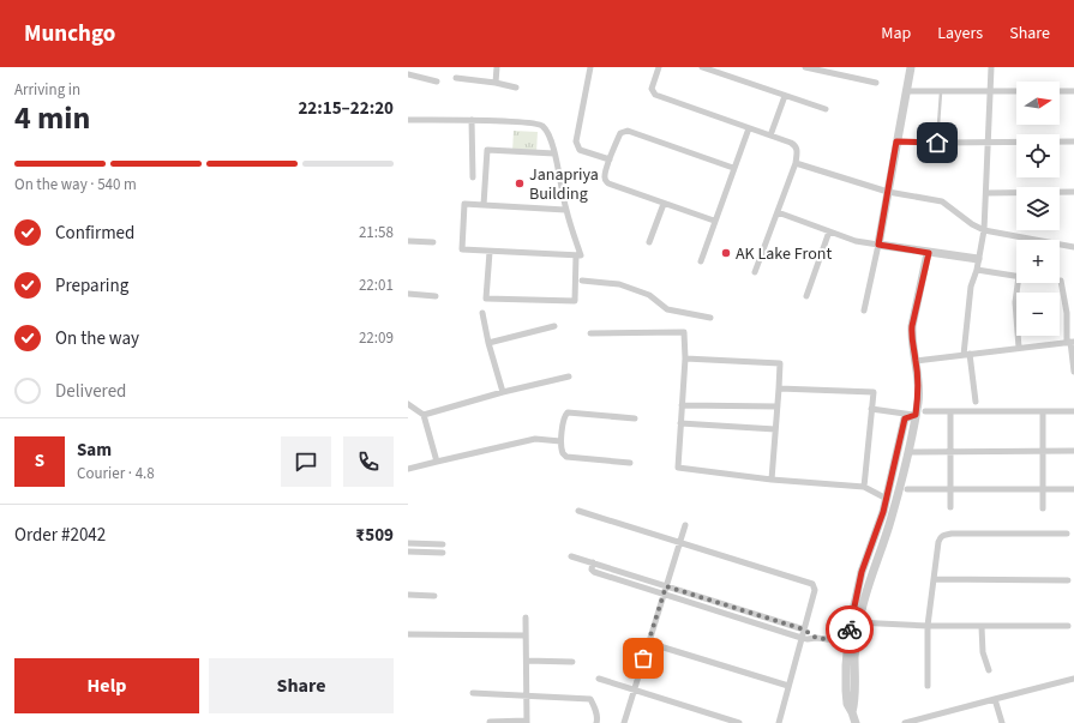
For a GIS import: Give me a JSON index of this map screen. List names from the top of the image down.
{
  "places": ["Janapriya Building", "AK Lake Front"],
  "north": "right",
  "page": {
    "header": "Munchgo",
    "nav": ["Map", "Layers", "Share"],
    "heading": ["4 min", "Arriving in", "22:15–22:20"],
    "panel": [
      "Sam",
      "Courier · 4.8",
      "Order #2042",
      "₹509"
    ],
    "map_buttons": ["+", "−"],
    "bar": "On the way · 540 m",
    "list": [
      ["Confirmed", "21:58"],
      ["Preparing", "22:01"],
      ["On the way", "22:09"],
      "Delivered"
    ],
    "round": "S",
    "buttons": ["Help", "Share"]
  }
}
